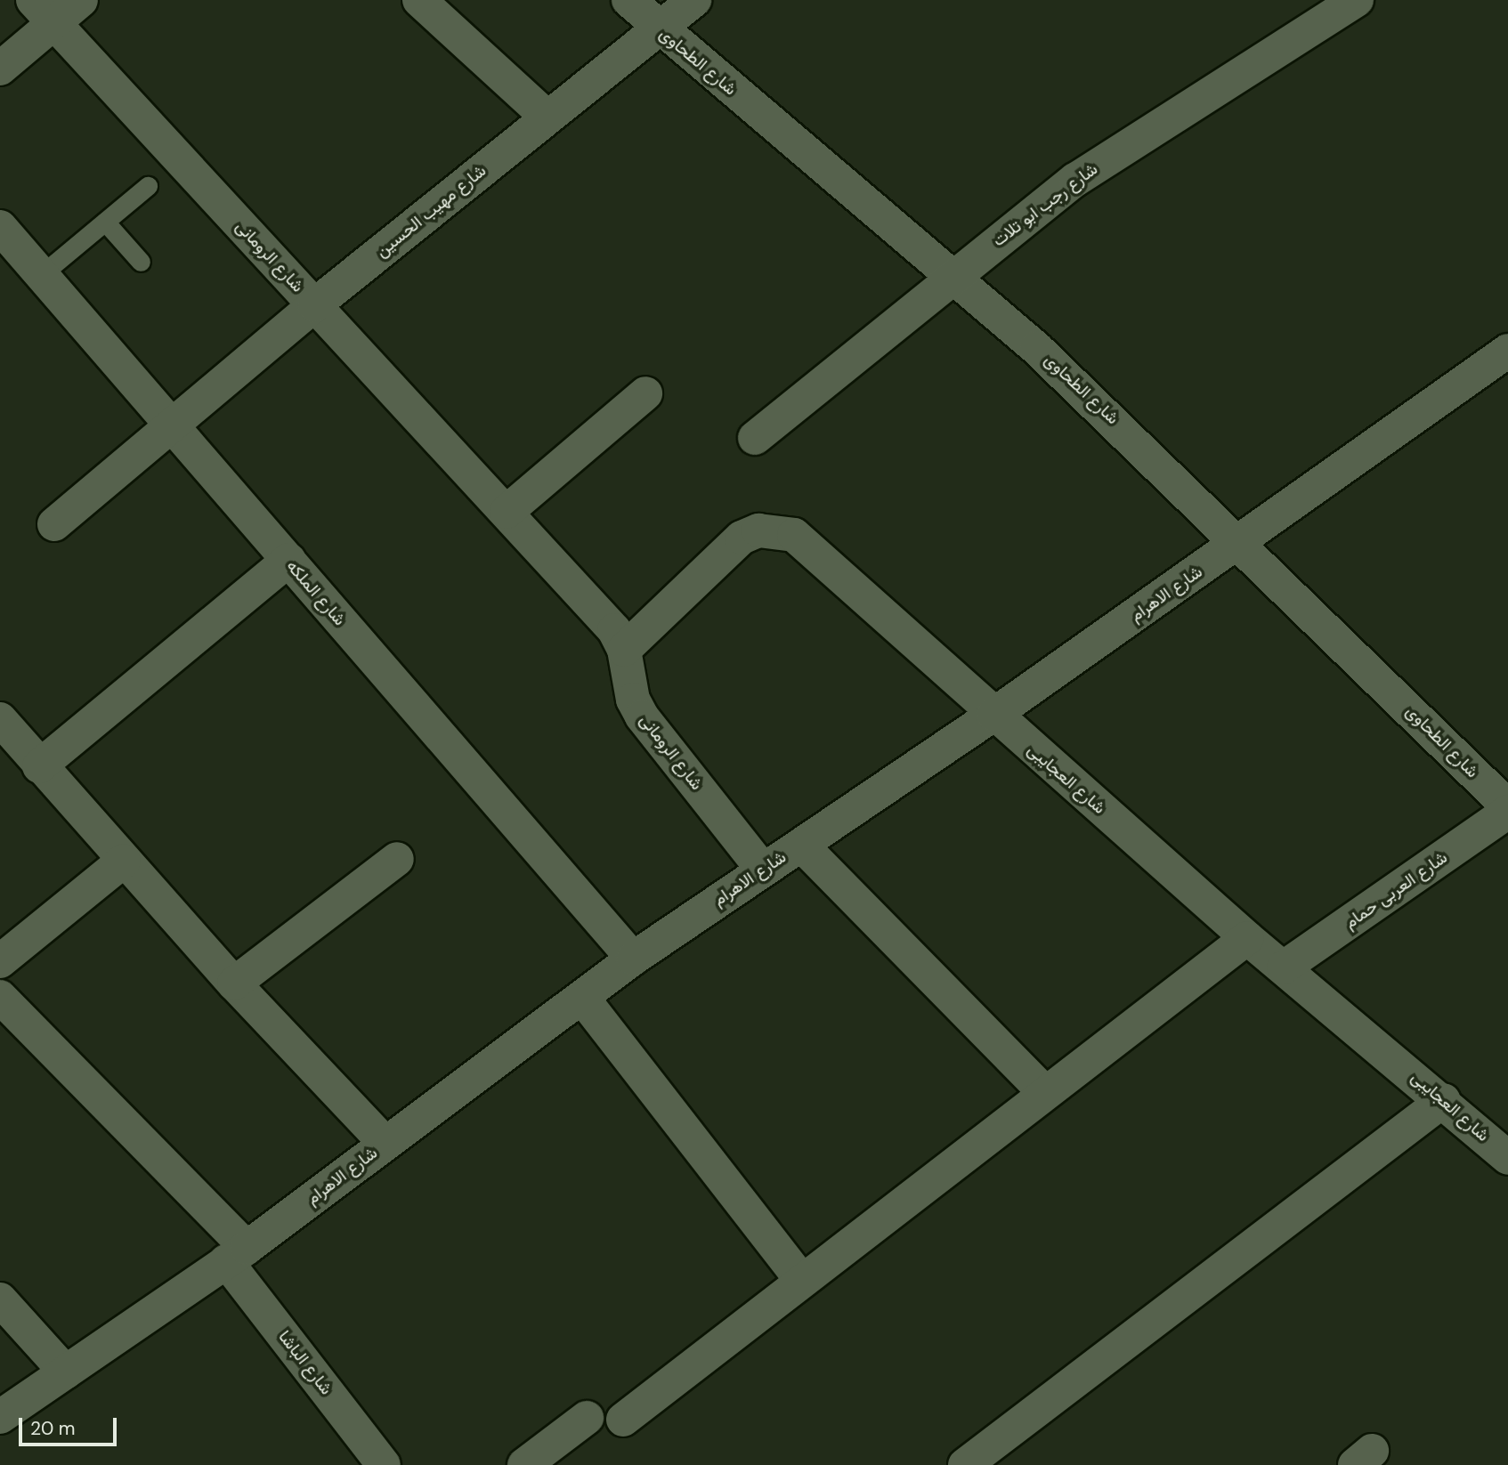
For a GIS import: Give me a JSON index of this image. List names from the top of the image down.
{
  "streets": {
    "street": [
      "شارع الطحاوى",
      "شارع رجب ابو تلات",
      "شارع مهيب الحسين",
      "شارع الرومانى",
      "شارع الملكه",
      "شارع الاهرام",
      "شارع العجايبى",
      "شارع العربى حمام",
      "شارع الباشا"
    ]
  },
  "crossings": [
    ["شارع الطحاوى", "شارع رجب ابو تلات"],
    ["شارع الطحاوى", "شارع مهيب الحسين"],
    ["شارع الطحاوى", "شارع الاهرام"],
    ["شارع مهيب الحسين", "شارع الرومانى"],
    ["شارع مهيب الحسين", "شارع الملكه"],
    ["شارع الرومانى", "شارع الاهرام"],
    ["شارع الرومانى", "شارع العجايبى"],
    ["شارع الملكه", "شارع الاهرام"],
    ["شارع الاهرام", "شارع العجايبى"],
    ["شارع الاهرام", "شارع الباشا"],
    ["شارع العجايبى", "شارع العربى حمام"]
  ],
  "scale_bar": "20 m"
}
